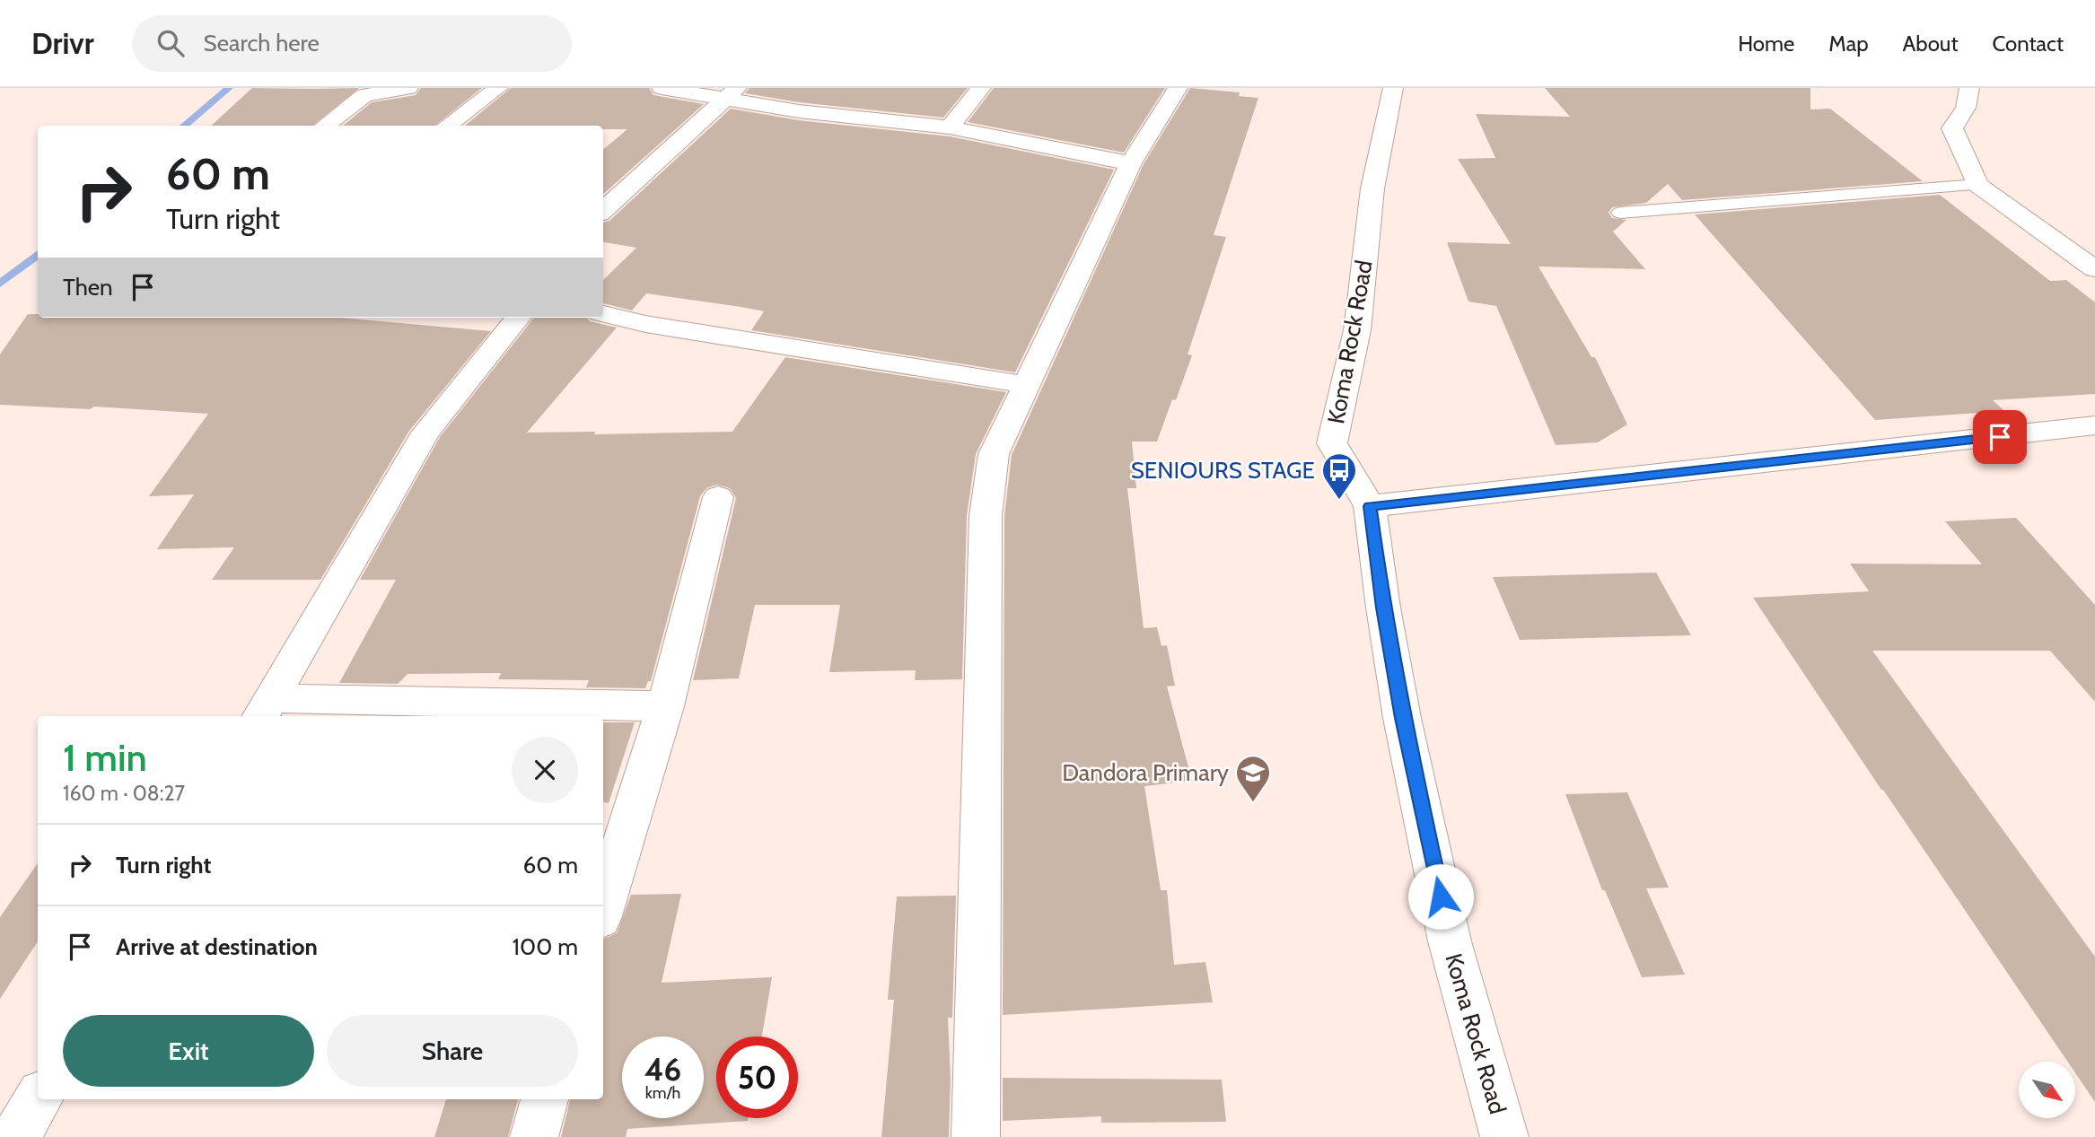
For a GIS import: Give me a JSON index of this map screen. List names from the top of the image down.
{
  "streets": {
    "street": ["Koma Rock Road"]
  },
  "places": {
    "bus stop": ["SENIOURS STAGE"],
    "school or university": ["Dandora Primary"]
  },
  "north": "bottom right",
  "page": {
    "header": "Drivr",
    "search": "Search here",
    "nav": [
      "Home",
      "Map",
      "About",
      "Contact"
    ],
    "turn": ["60 m", "Turn right"],
    "then": "Then",
    "heading": ["1 min", "160 m · 08:27"],
    "list": [
      {
        "name": "Turn right",
        "value": "60 m"
      },
      {
        "name": "Arrive at destination",
        "value": "100 m"
      }
    ],
    "buttons": ["Exit", "Share"],
    "speed": "46 km/h",
    "limit": "50"
  }
}
